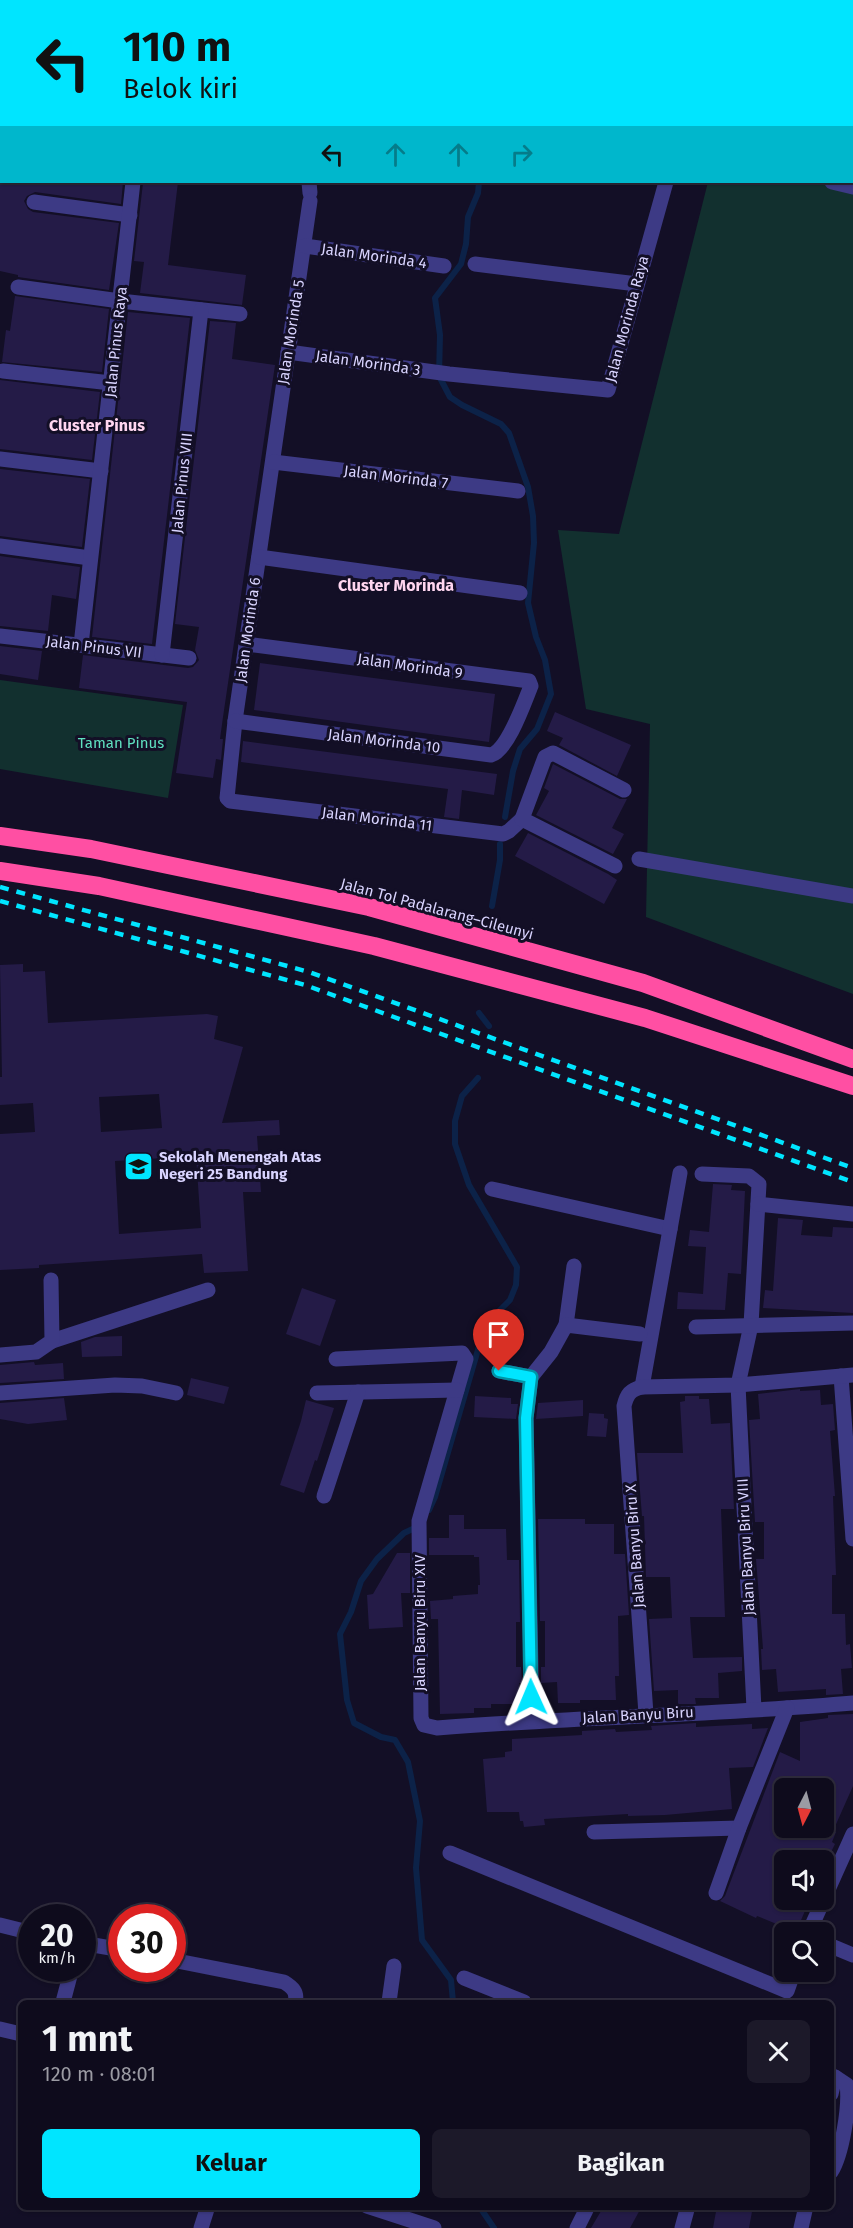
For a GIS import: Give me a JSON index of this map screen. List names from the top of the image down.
{
  "streets": {
    "highway": ["Jalan Tol Padalarang–Cileunyi"],
    "street": [
      "Jalan Morinda 4",
      "Jalan Morinda Raya",
      "Jalan Morinda 5",
      "Jalan Pinus Raya",
      "Jalan Morinda 3",
      "Jalan Morinda 7",
      "Jalan Pinus VIII",
      "Jalan Morinda 6",
      "Jalan Pinus VII",
      "Jalan Morinda 9",
      "Jalan Morinda 10",
      "Jalan Morinda 11",
      "Jalan Banyu Biru X",
      "Jalan Banyu Biru VIII",
      "Jalan Banyu Biru XIV",
      "Jalan Banyu Biru"
    ]
  },
  "crossings": [
    ["Jalan Morinda 4", "Jalan Morinda 5"],
    ["Jalan Morinda Raya", "Jalan Morinda 3"],
    ["Jalan Morinda 5", "Jalan Morinda 3"],
    ["Jalan Morinda 5", "Jalan Morinda 7"],
    ["Jalan Morinda 5", "Jalan Morinda 6"],
    ["Jalan Pinus Raya", "Jalan Pinus VII"],
    ["Jalan Morinda 7", "Jalan Morinda 6"],
    ["Jalan Pinus VIII", "Jalan Pinus VII"],
    ["Jalan Morinda 6", "Jalan Morinda 9"],
    ["Jalan Morinda 6", "Jalan Morinda 10"],
    ["Jalan Morinda 6", "Jalan Morinda 11"],
    ["Jalan Morinda 9", "Jalan Morinda 10"],
    ["Jalan Banyu Biru X", "Jalan Banyu Biru"],
    ["Jalan Banyu Biru VIII", "Jalan Banyu Biru"],
    ["Jalan Banyu Biru XIV", "Jalan Banyu Biru"]
  ],
  "districts": ["Cluster Pinus", "Cluster Morinda"],
  "parks": ["Taman Pinus"],
  "places": {
    "school or university": ["Sekolah Menengah Atas Negeri 25 Bandung"]
  },
  "north": "bottom",
  "page": {
    "turn": ["110 m", "Belok kiri"],
    "speed": "20 km/h",
    "limit": "30",
    "heading": ["1 mnt", "120 m · 08:01"],
    "buttons": ["Keluar", "Bagikan"]
  }
}
